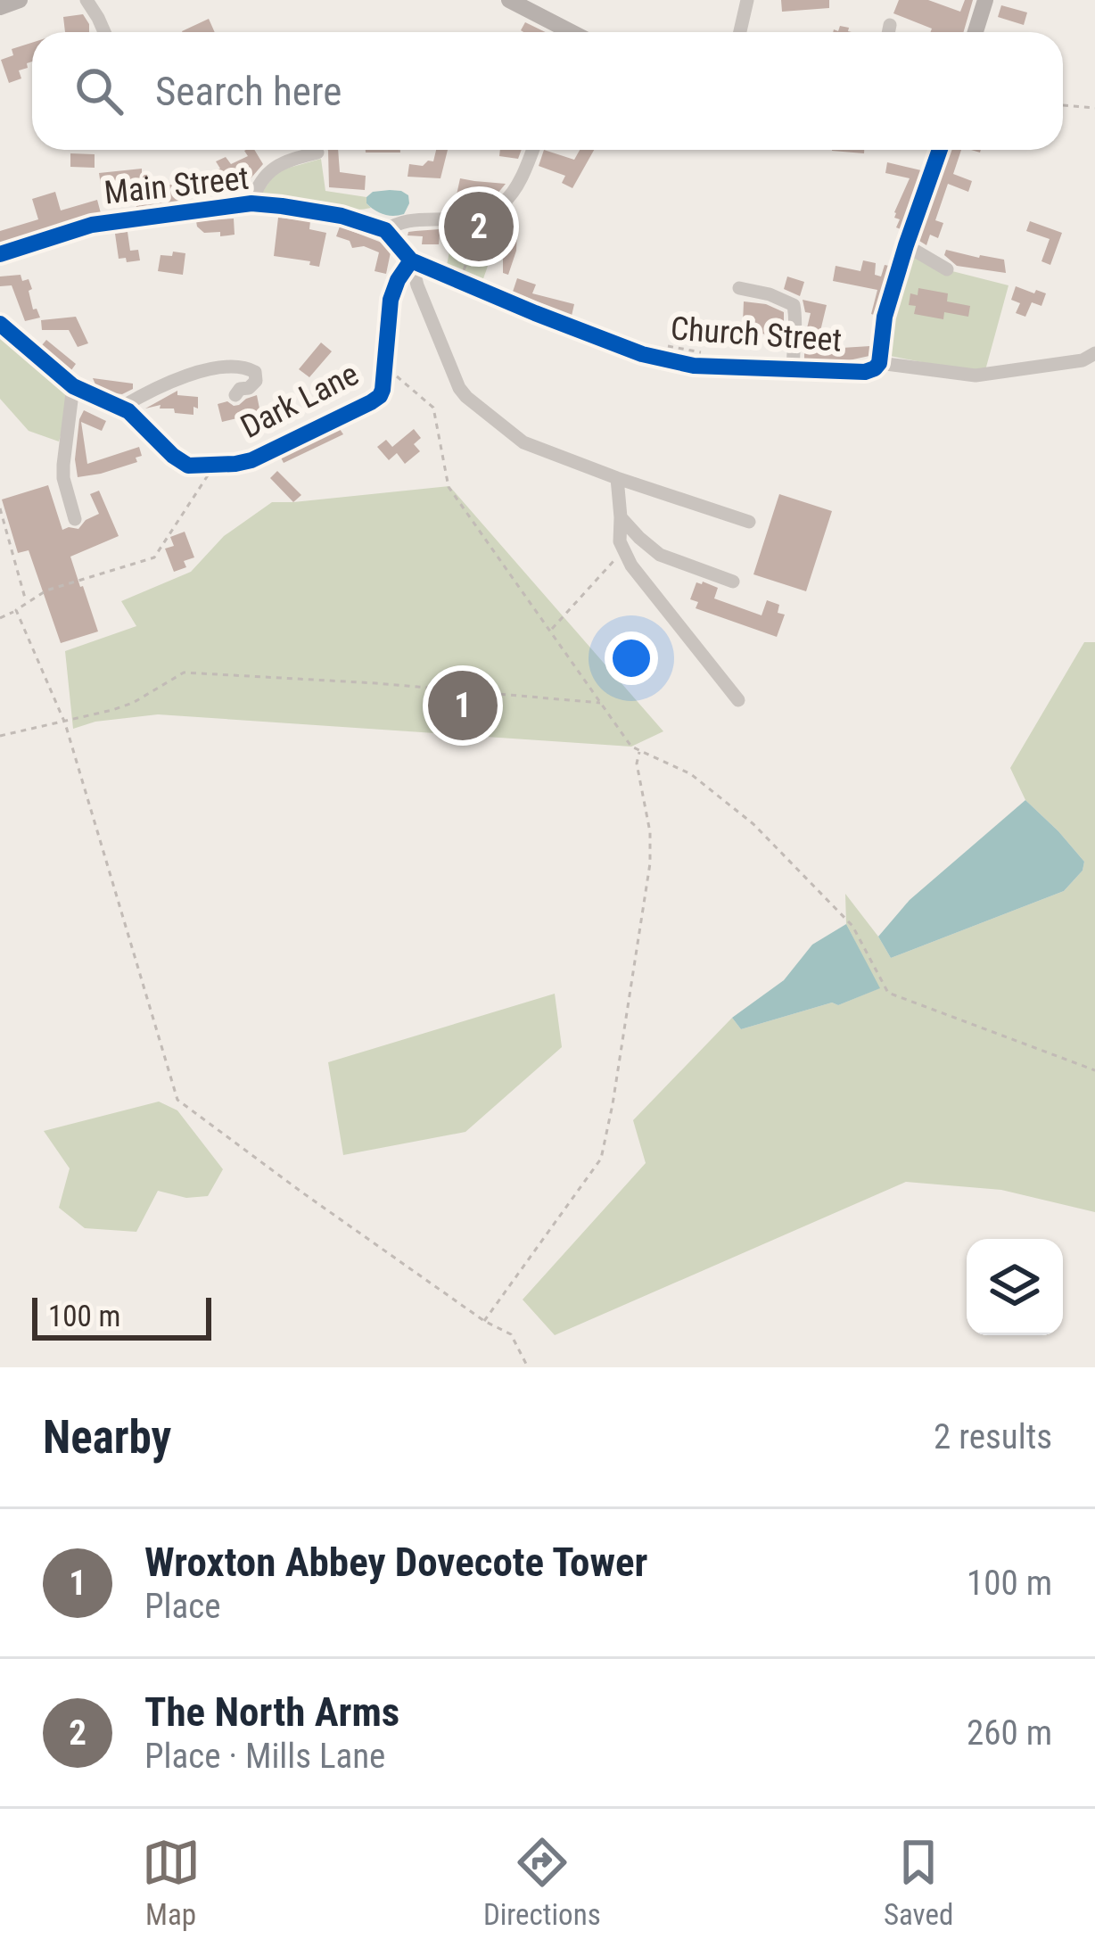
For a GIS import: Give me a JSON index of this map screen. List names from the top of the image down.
{
  "streets": {
    "street": ["Main Street", "Church Street", "Dark Lane"]
  },
  "crossings": [
    ["Church Street", "Dark Lane"]
  ],
  "scale_bar": "100 m",
  "page": {
    "search": "Search here",
    "pins": ["2", "1"],
    "scale": "100 m",
    "heading": ["Nearby", "2 results"],
    "list": [
      {
        "mark": "1",
        "name": "Wroxton Abbey Dovecote Tower",
        "note": "Place",
        "value": "100 m"
      },
      {
        "mark": "2",
        "name": "The North Arms",
        "note": "Place · Mills Lane",
        "value": "260 m"
      }
    ],
    "nav": ["Map", "Directions", "Saved"]
  }
}
